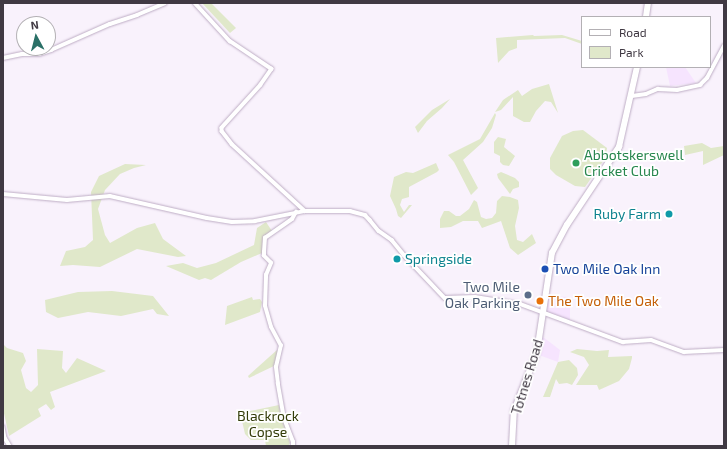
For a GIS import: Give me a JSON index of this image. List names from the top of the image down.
{
  "streets": {
    "main road": ["Totnes Road"]
  },
  "parks": ["Blackrock Copse"],
  "places": [
    "Abbotskerswell Cricket Club",
    "Ruby Farm",
    "Springside",
    "Two Mile Oak Inn",
    "Two Mile Oak Parking",
    "The Two Mile Oak"
  ],
  "legend": ["Road", "Park"],
  "north": "top"
}
